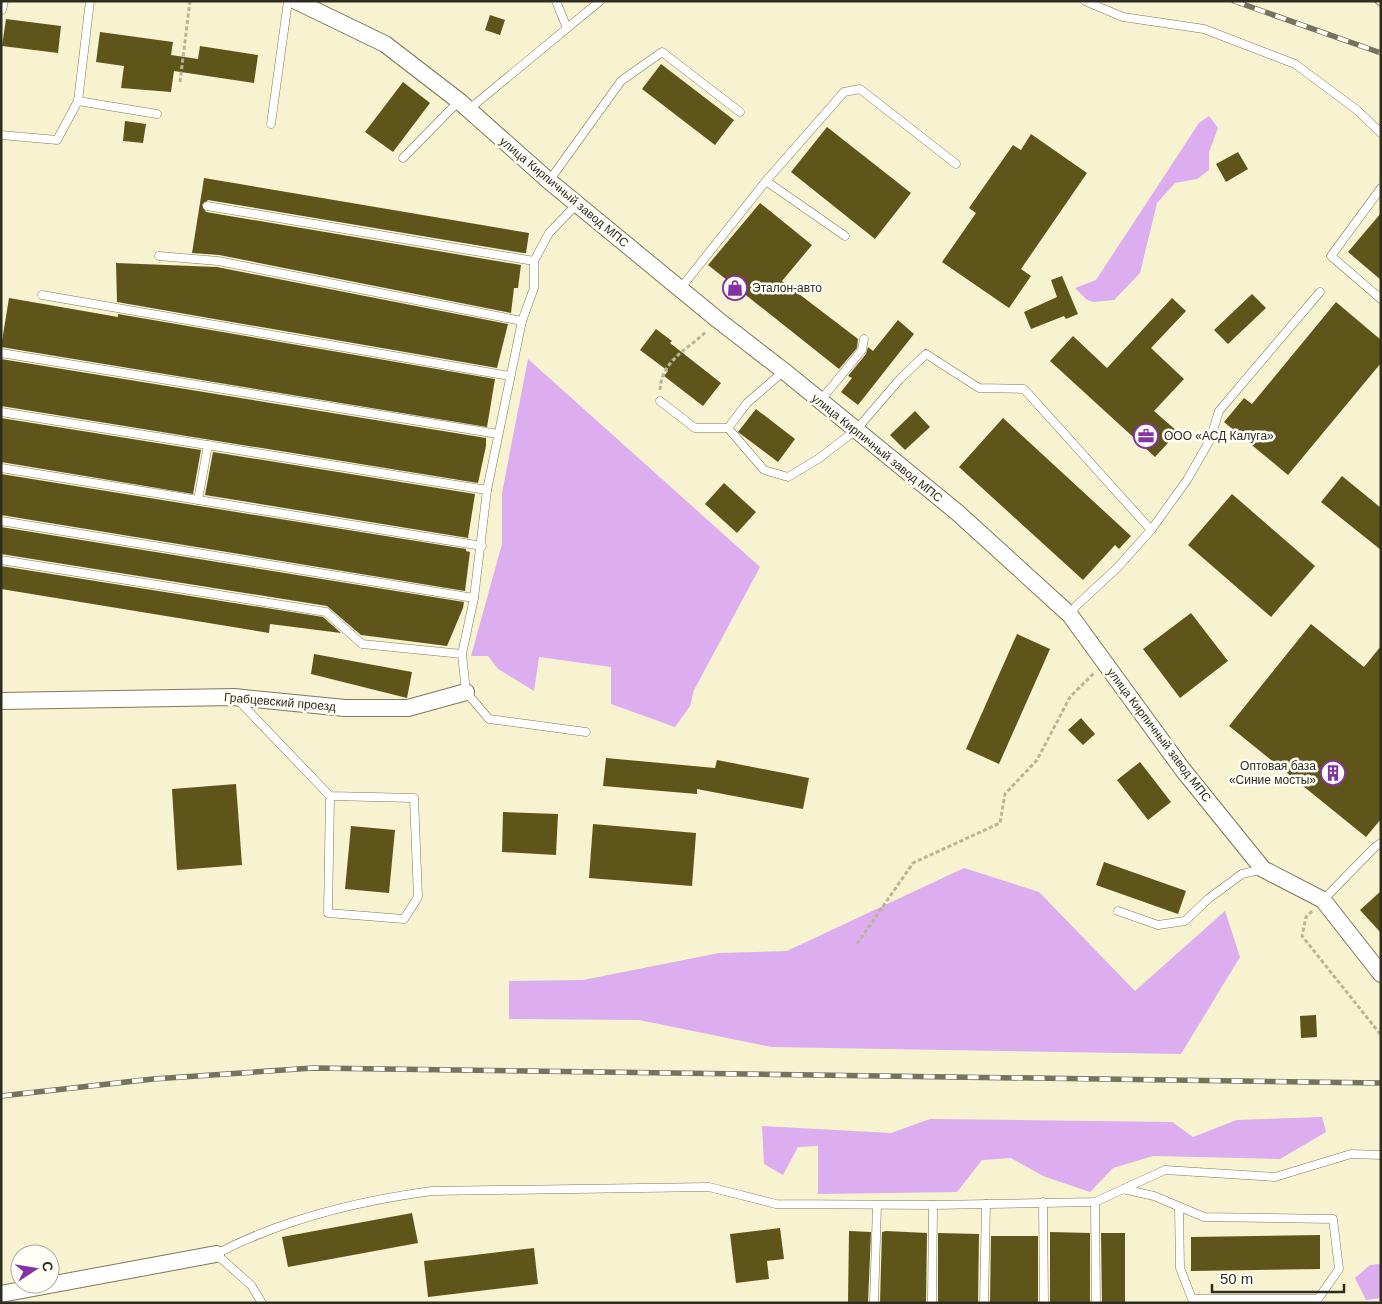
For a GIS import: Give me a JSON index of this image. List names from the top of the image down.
{
  "streets": {
    "street": ["улица Кирпичный завод МПС", "Грабцевский проезд"]
  },
  "places": {
    "shop": ["Эталон-авто"],
    "office": ["ООО «АСД Калуга»"],
    "building": ["Оптовая база «Синие мосты»"]
  },
  "scale_bar": "50 m",
  "north": "right"
}
